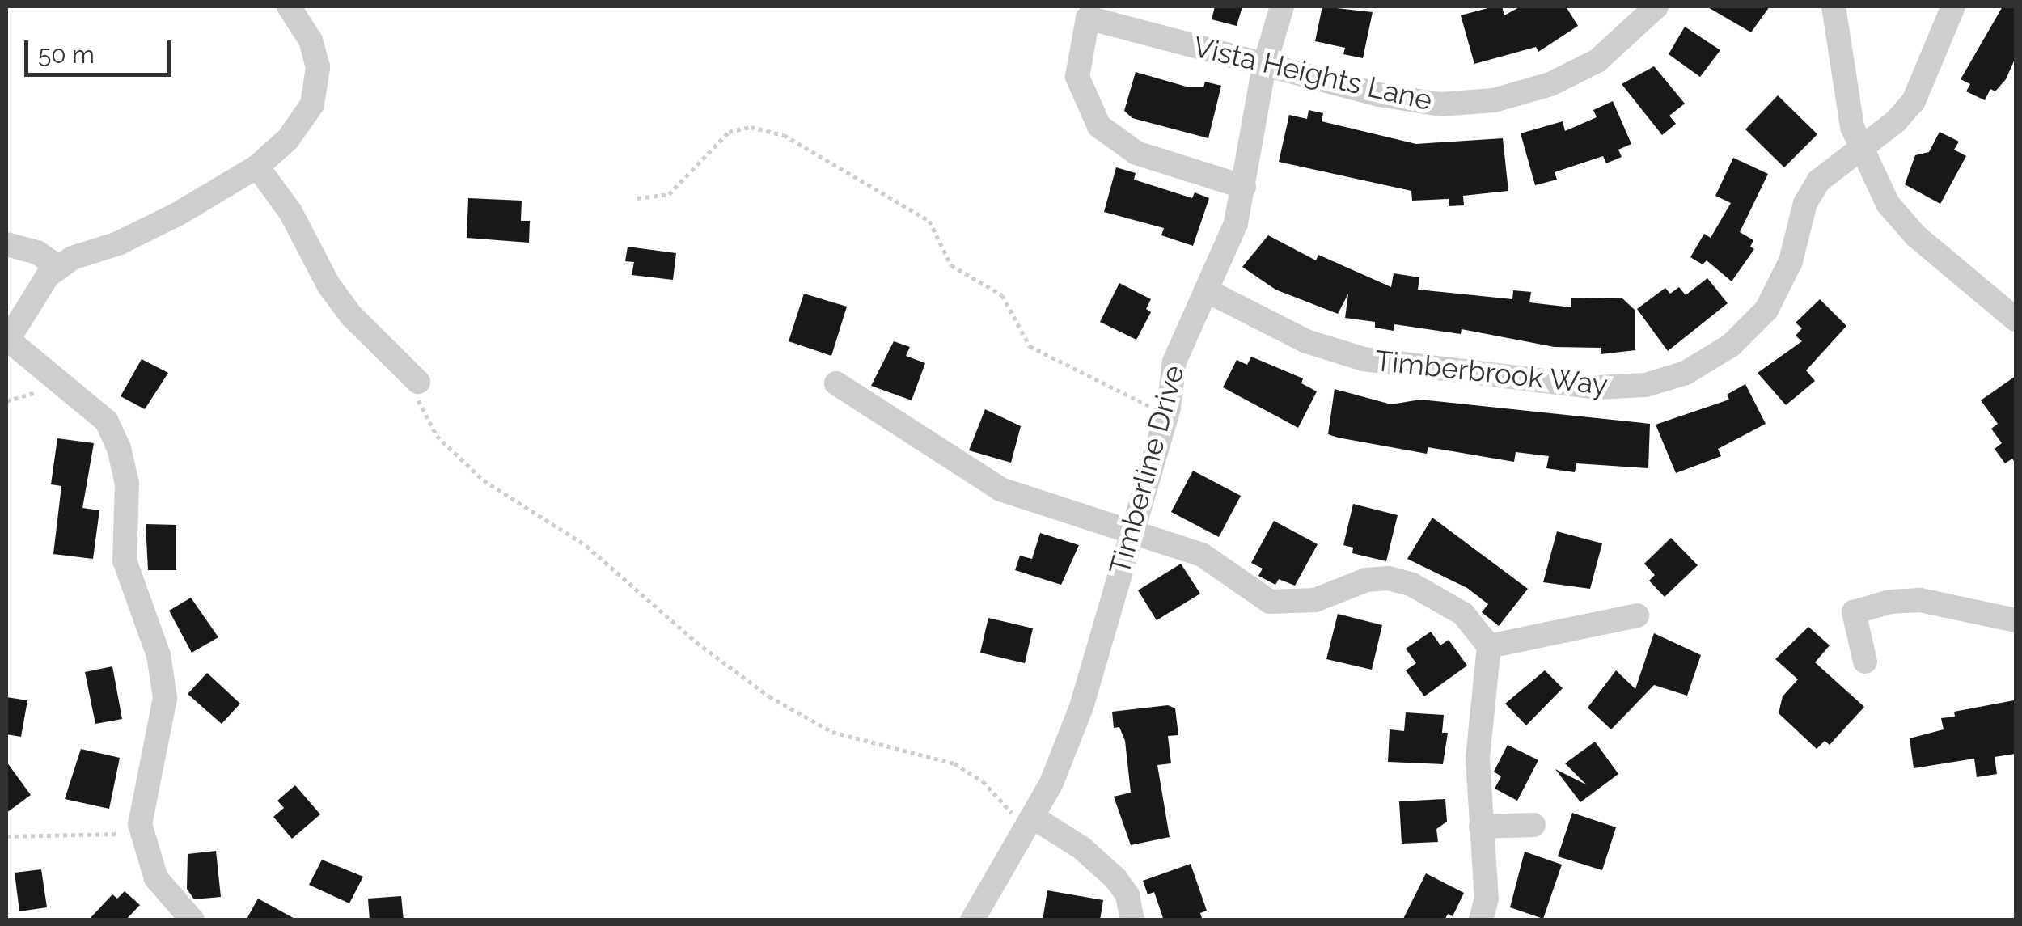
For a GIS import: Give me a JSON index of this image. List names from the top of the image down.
{
  "streets": {
    "street": ["Vista Heights Lane", "Timberbrook Way", "Timberline Drive"]
  },
  "crossings": [
    ["Vista Heights Lane", "Timberline Drive"],
    ["Timberbrook Way", "Timberline Drive"]
  ],
  "scale_bar": "50 m"
}
